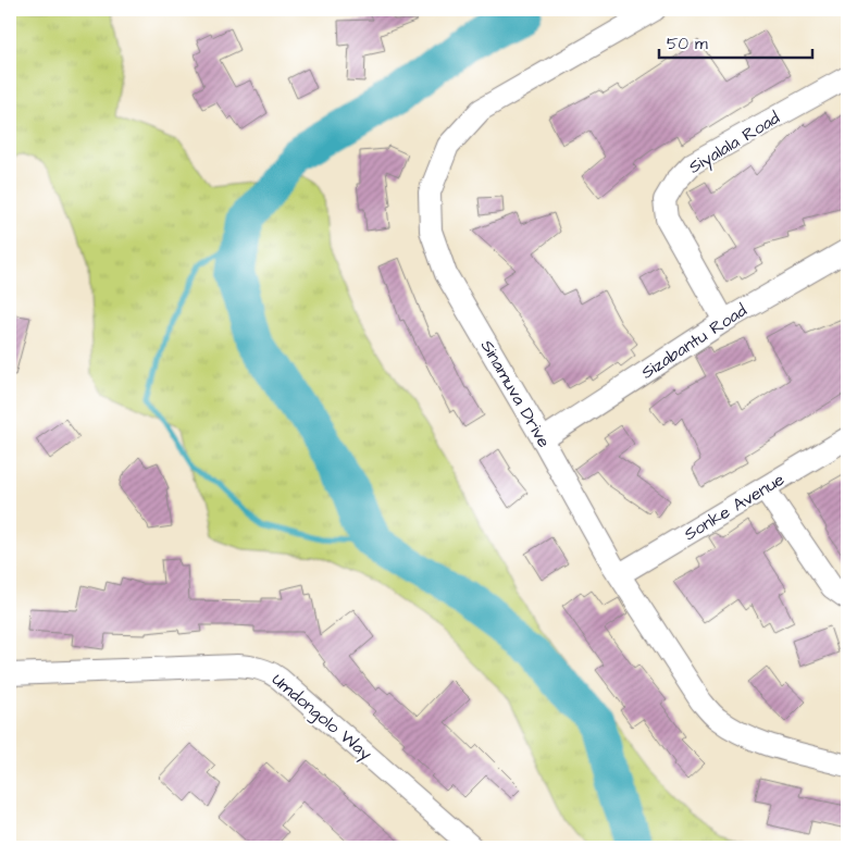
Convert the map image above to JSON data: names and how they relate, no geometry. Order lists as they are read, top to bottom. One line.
{"streets":{"street":["Siyalala Road","Sizabantu Road","Sinamuva Drive","Sonke Avenue","Umdongolo Way"]},"crossings":[["Siyalala Road","Sizabantu Road"],["Sizabantu Road","Sinamuva Drive"],["Sinamuva Drive","Sonke Avenue"]],"scale_bar":"50 m"}
